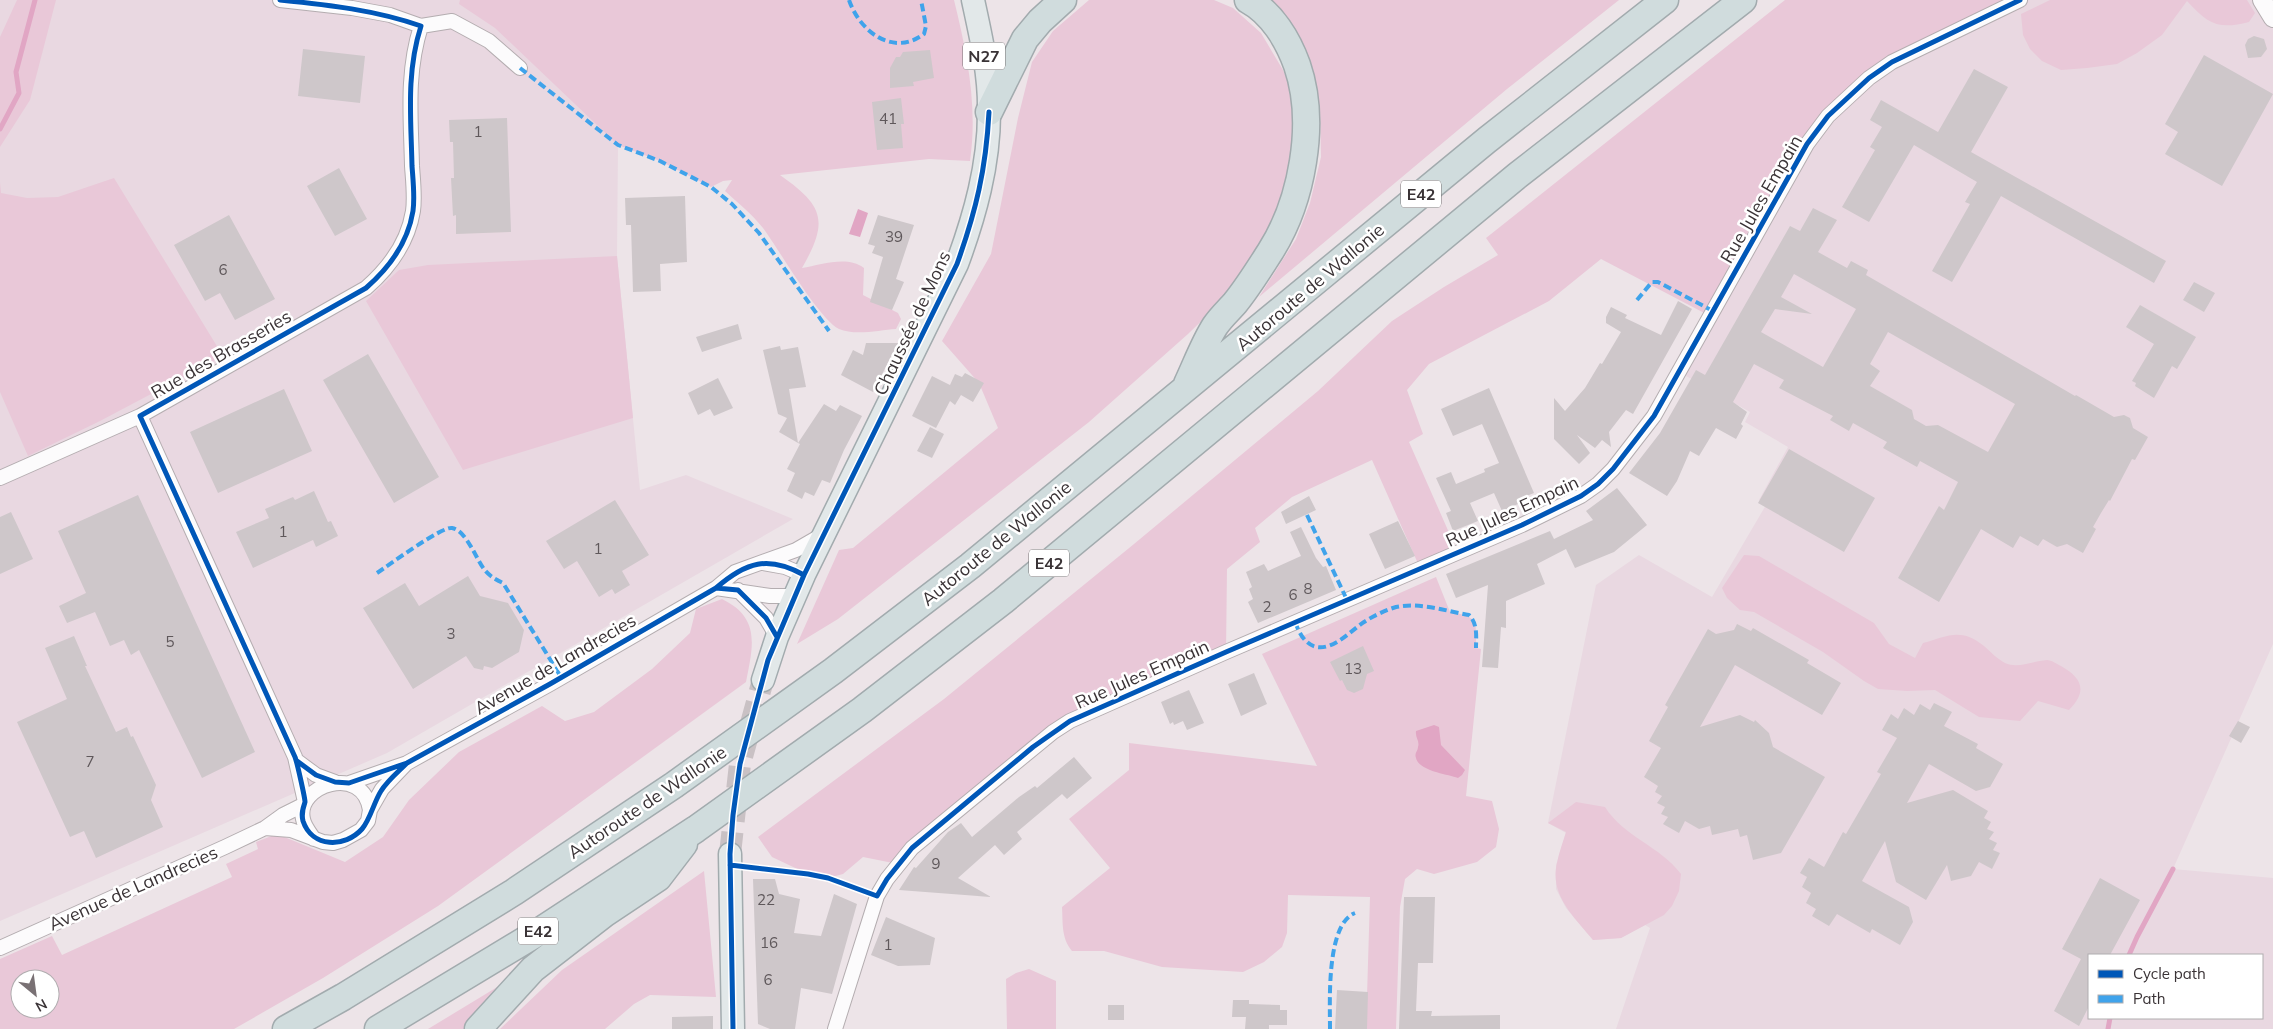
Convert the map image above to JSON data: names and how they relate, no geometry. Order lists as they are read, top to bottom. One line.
{"streets":{"highway":["E42","Autoroute de Wallonie"],"main road":["N27","Chaussée de Mons"],"street":["Rue Jules Empain","Rue des Brasseries","Avenue de Landrecies"]},"crossings":[["N27","Chaussée de Mons"],["N27","Avenue de Landrecies"],["Chaussée de Mons","Avenue de Landrecies"],["Rue des Brasseries","Avenue de Landrecies"]],"house_numbers":["41","1","39","6","1","1","8","6","2","3","5","13","7","9","22","16","1","6"],"legend":["Cycle path","Path"],"north":"bottom right"}
